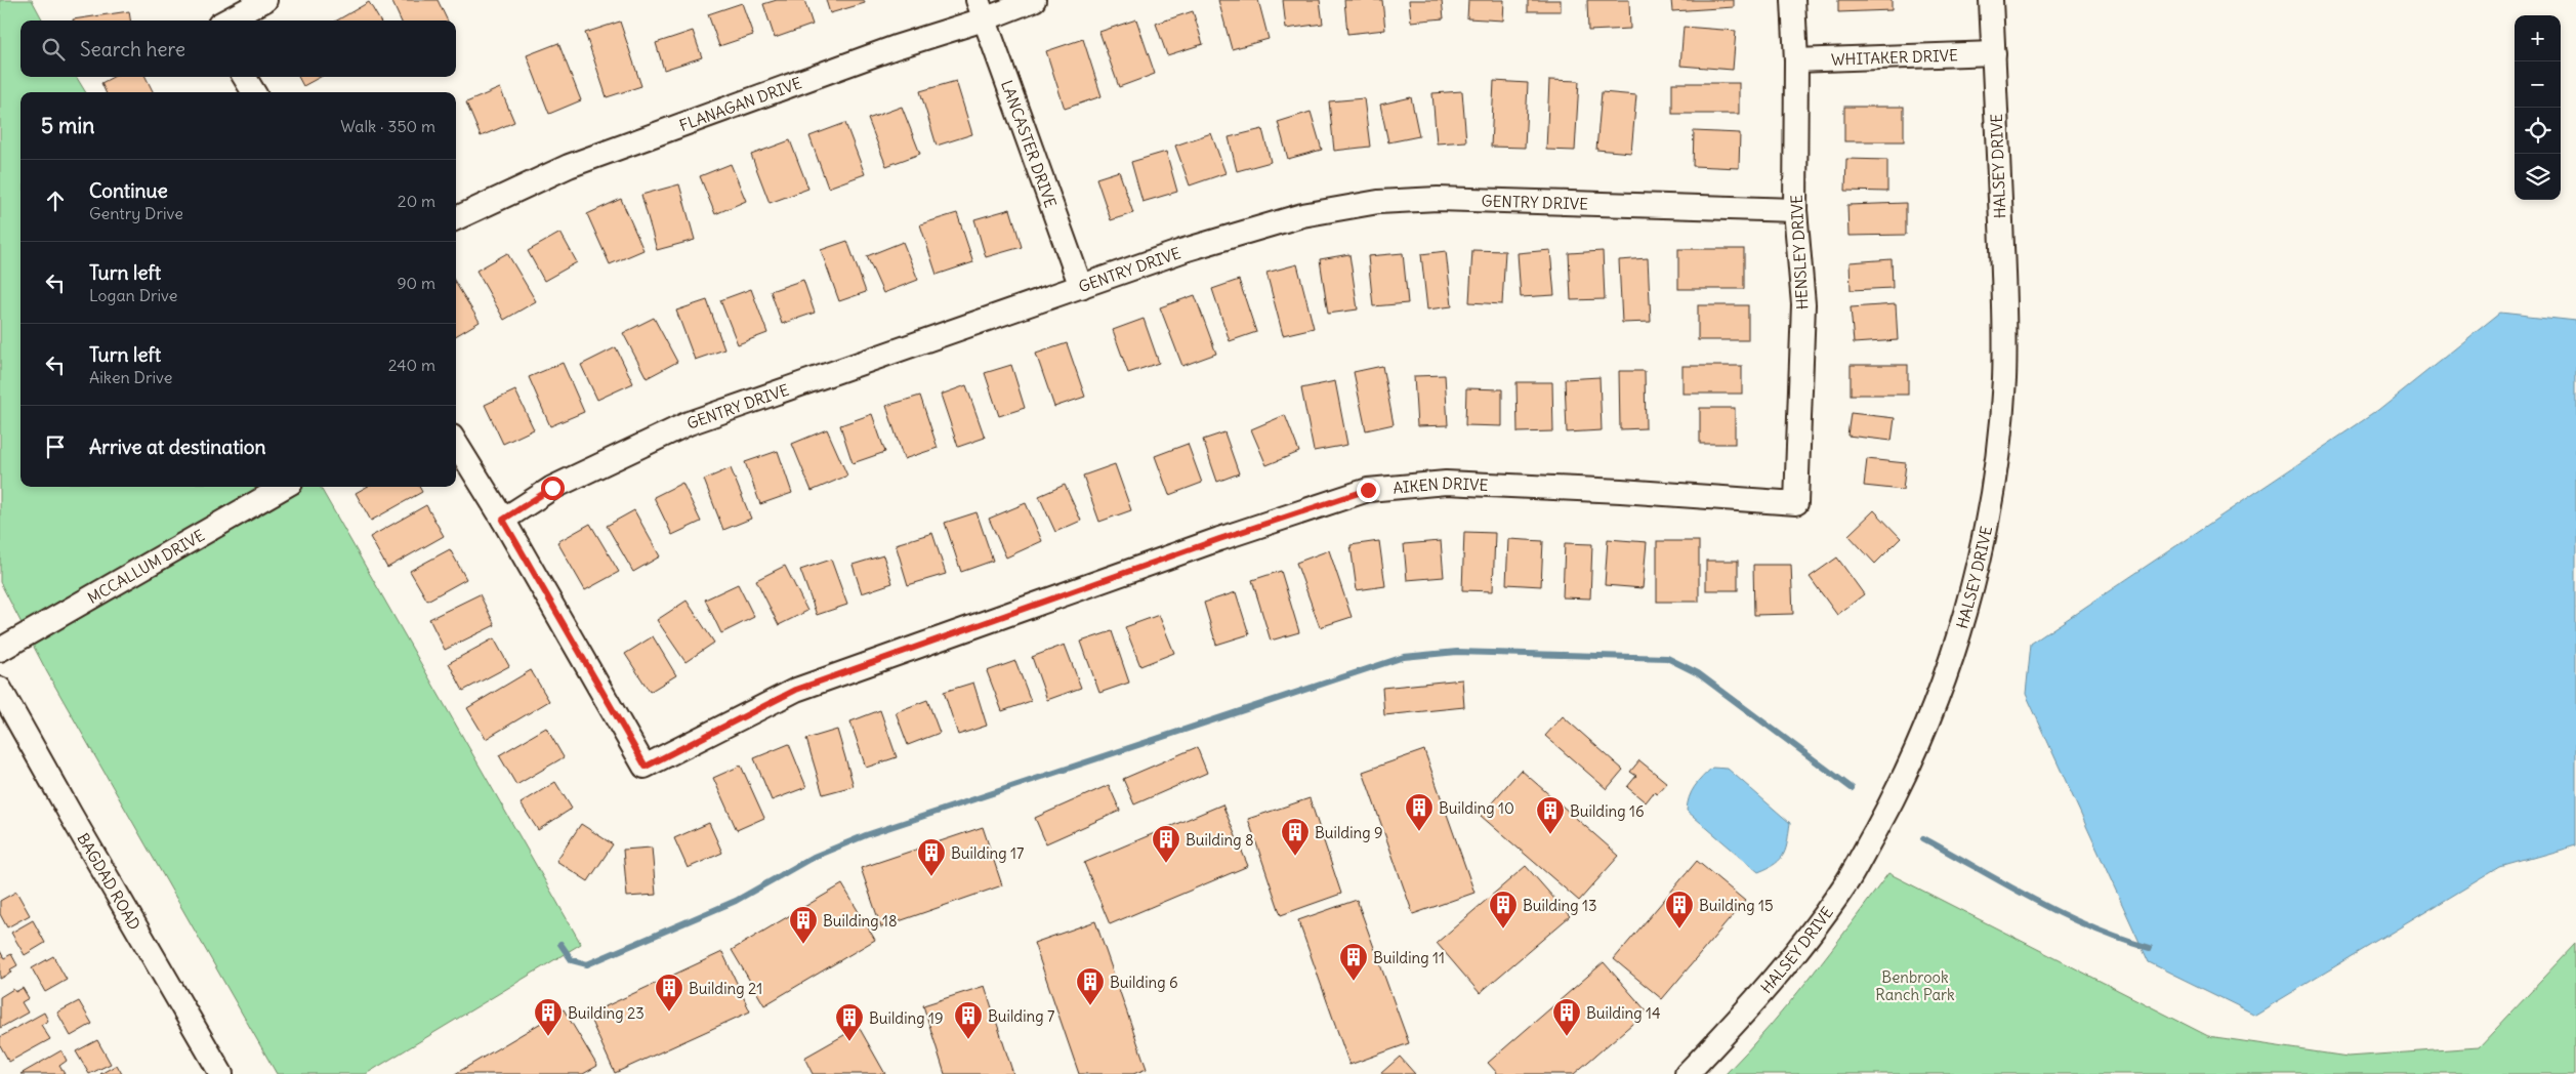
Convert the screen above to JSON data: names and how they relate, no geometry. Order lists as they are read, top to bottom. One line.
{"streets":{"street":["WHITAKER DRIVE","FLANAGAN DRIVE","LANCASTER DRIVE","HALSEY DRIVE","GENTRY DRIVE","HENSLEY DRIVE","AIKEN DRIVE","MCCALLUM DRIVE","BAGDAD ROAD"]},"crossings":[["WHITAKER DRIVE","HALSEY DRIVE"],["WHITAKER DRIVE","HENSLEY DRIVE"],["FLANAGAN DRIVE","LANCASTER DRIVE"],["LANCASTER DRIVE","GENTRY DRIVE"],["GENTRY DRIVE","HENSLEY DRIVE"],["GENTRY DRIVE","AIKEN DRIVE"],["HENSLEY DRIVE","AIKEN DRIVE"]],"parks":["Benbrook Ranch Park"],"places":{"building":["Building 10","Building 16","Building 9","Building 8","Building 17","Building 13","Building 15","Building 18","Building 11","Building 6","Building 21","Building 23","Building 14","Building 7","Building 19"]},"page":{"map_buttons":["+","−"],"search":"Search here","heading":["5 min","Walk · 350 m"],"list":[["Continue","Gentry Drive","20 m"],["Turn left","Logan Drive","90 m"],["Turn left","Aiken Drive","240 m"],"Arrive at destination"]}}
